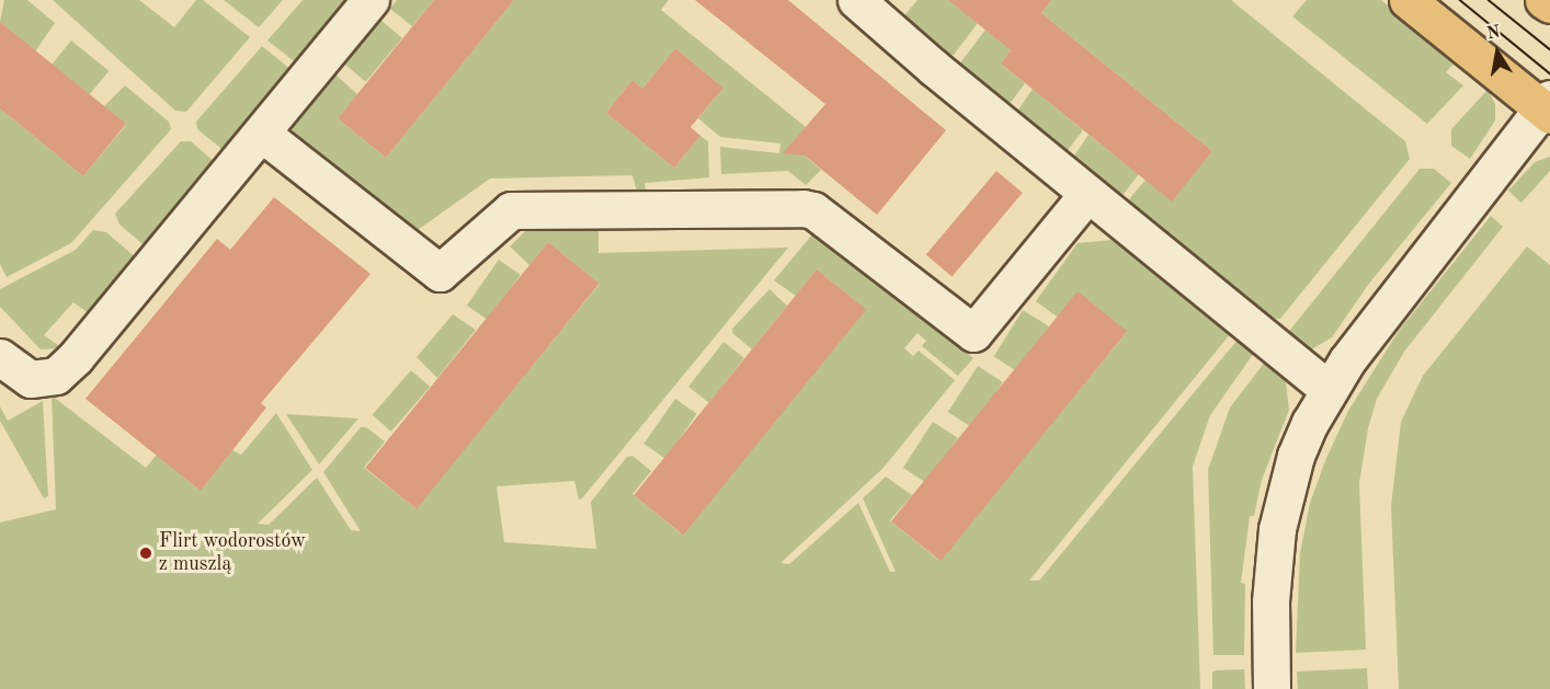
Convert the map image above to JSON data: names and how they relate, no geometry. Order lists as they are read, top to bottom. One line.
{"places":["Flirt wodorostów z muszlą"],"north":"top"}
